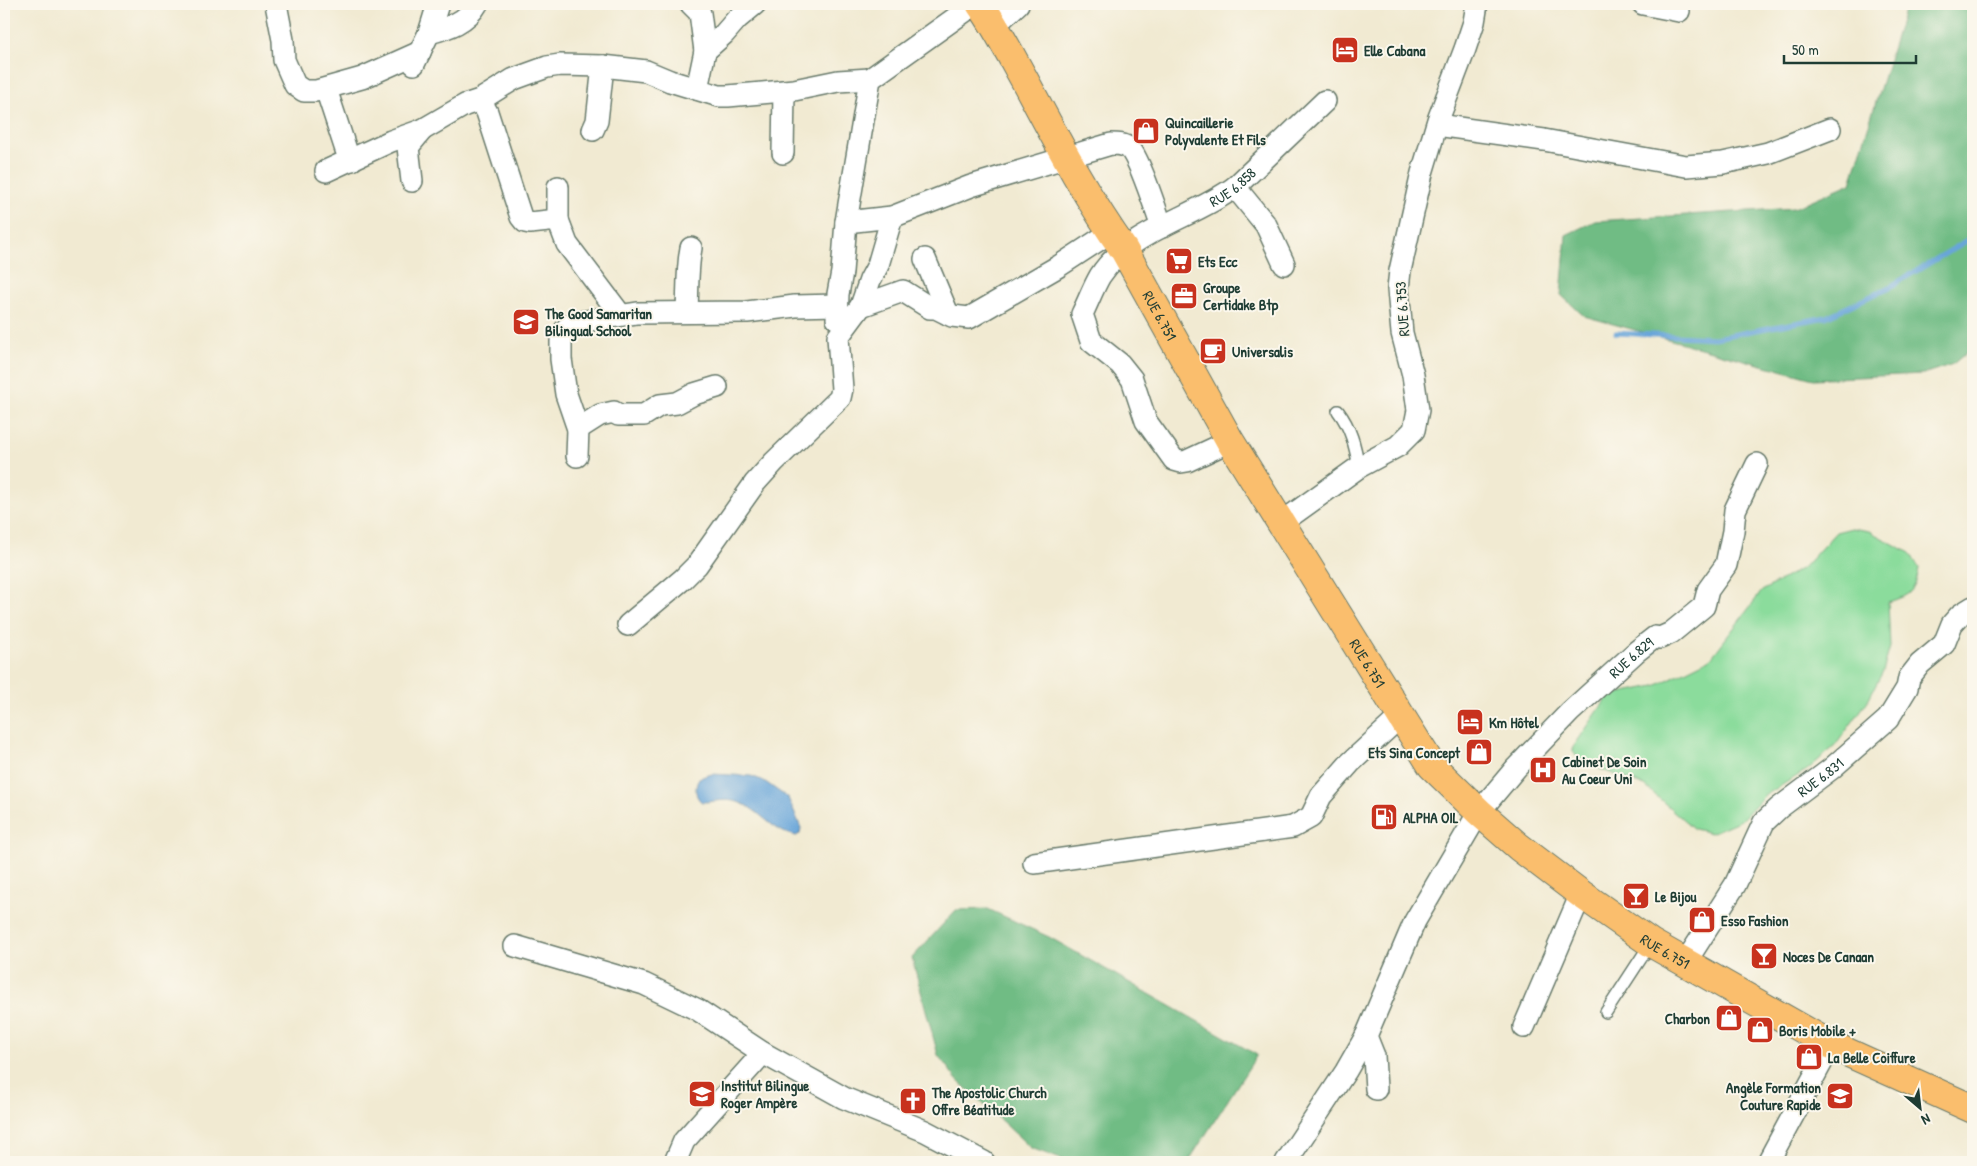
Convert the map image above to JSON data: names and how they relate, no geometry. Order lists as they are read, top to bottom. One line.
{"streets":{"main road":["RUE 6.751"],"street":["RUE 6.858","RUE 6.753","RUE 6.829","RUE 6.831"]},"crossings":[["RUE 6.858","RUE 6.751"],["RUE 6.753","RUE 6.751"],["RUE 6.751","RUE 6.829"],["RUE 6.751","RUE 6.831"]],"places":{"hotel":["Elle Cabana","Km Hôtel"],"shop":["Quincaillerie Polyvalente Et Fils","Ets Sina Concept","Esso Fashion","Charbon","Boris Mobile +","La Belle Coiffure"],"supermarket":["Ets Ecc"],"office":["Groupe Certidake Btp"],"school or university":["The Good Samaritan Bilingual School","Institut Bilingue Roger Ampère","Angèle Formation Couture Rapide"],"cafe":["Universalis"],"hospital":["Cabinet De Soin Au Coeur Uni"],"fuel station":["ALPHA OIL"],"bar":["Le Bijou","Noces De Canaan"],"church":["The Apostolic Church Offre Béatitude"]},"scale_bar":"50 m","north":"bottom right"}
